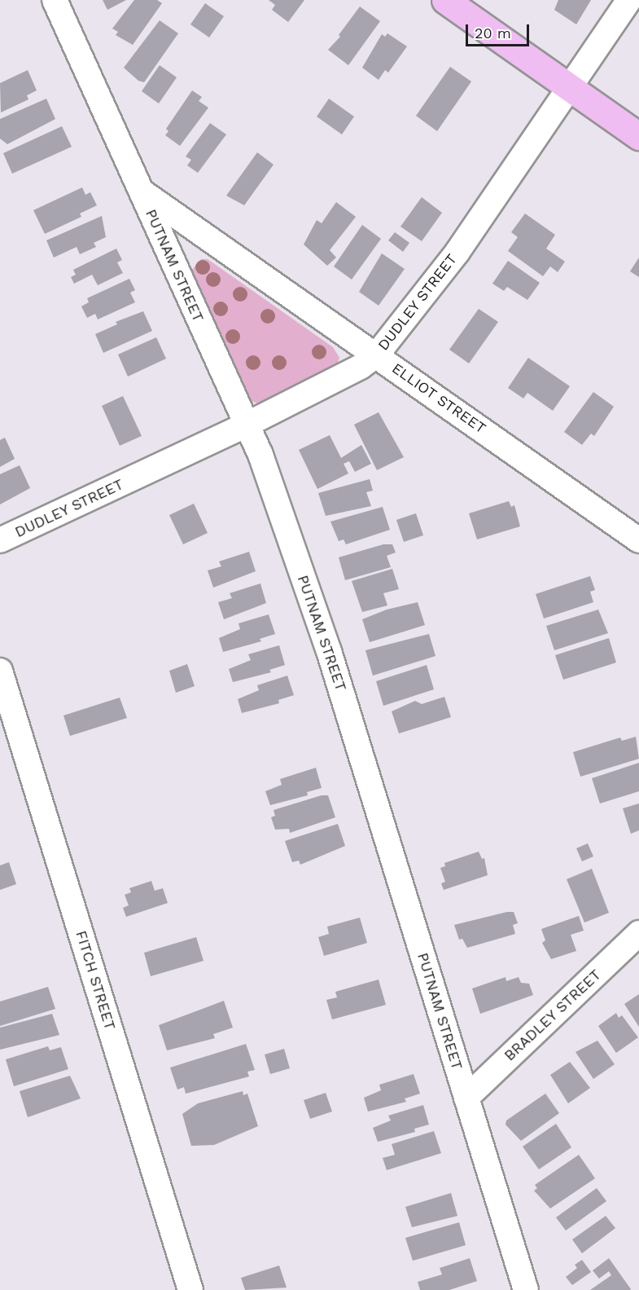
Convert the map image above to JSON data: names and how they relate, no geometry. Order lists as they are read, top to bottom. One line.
{"streets":{"street":["PUTNAM STREET","DUDLEY STREET","ELLIOT STREET","FITCH STREET","BRADLEY STREET"]},"crossings":[["PUTNAM STREET","DUDLEY STREET"],["PUTNAM STREET","ELLIOT STREET"],["PUTNAM STREET","BRADLEY STREET"],["DUDLEY STREET","ELLIOT STREET"]],"scale_bar":"20 m"}
